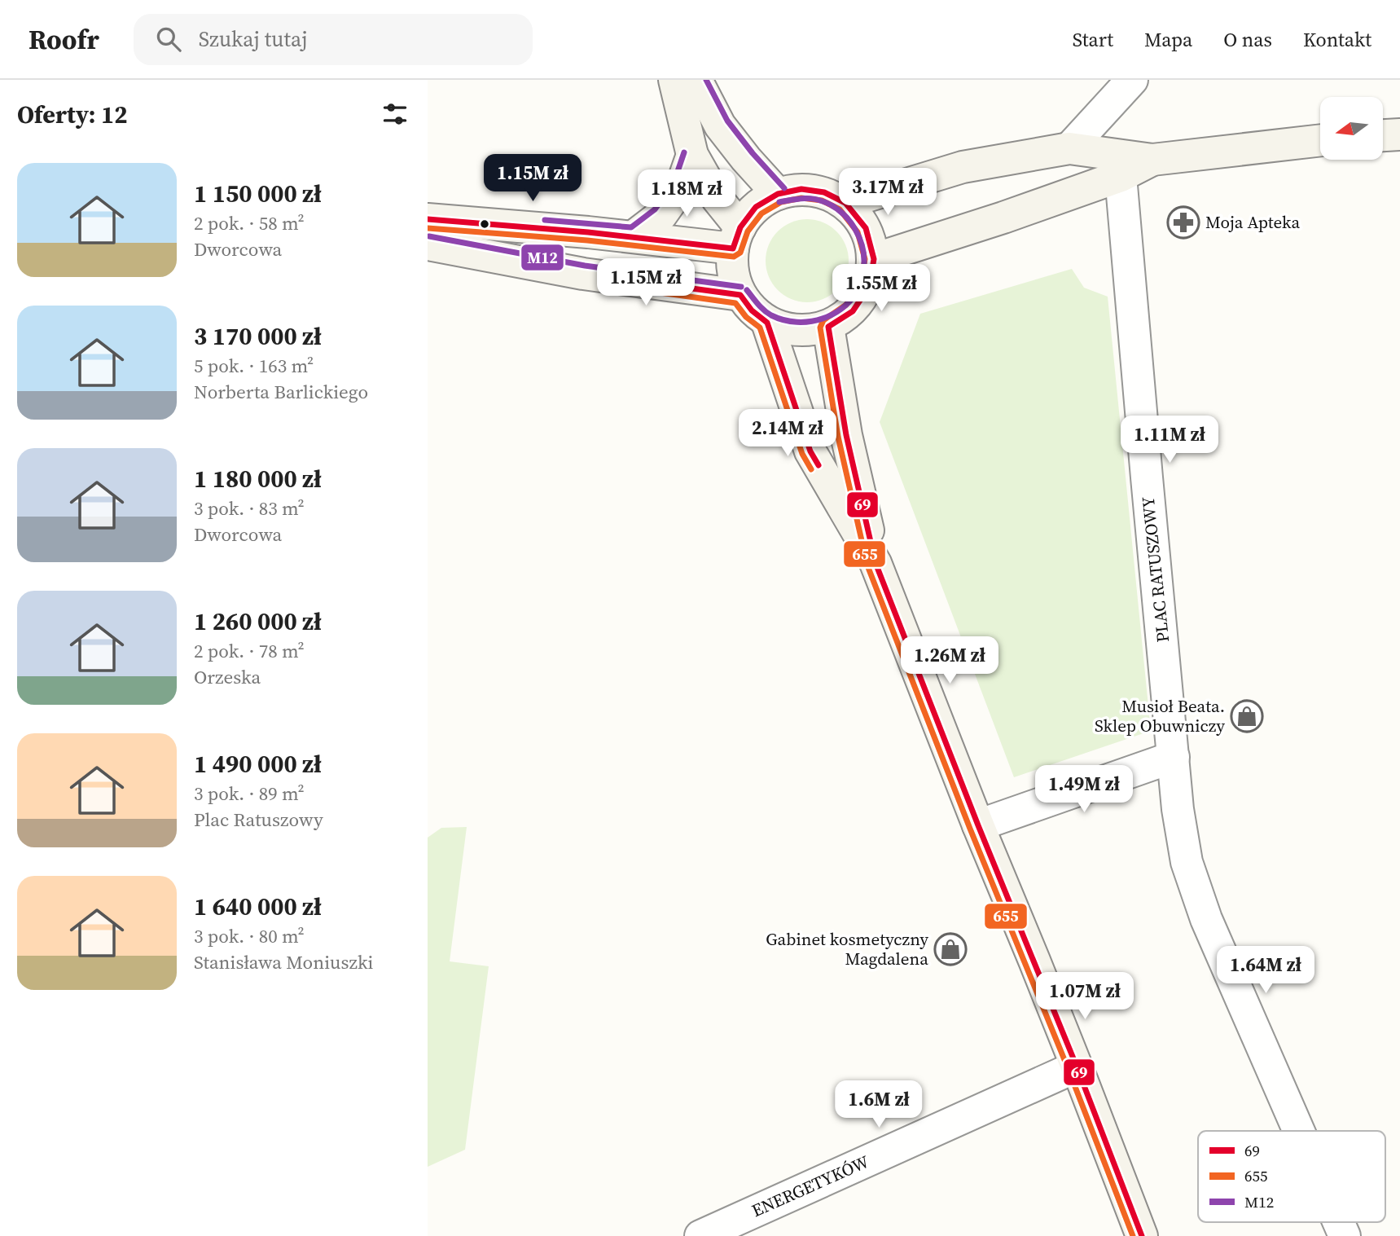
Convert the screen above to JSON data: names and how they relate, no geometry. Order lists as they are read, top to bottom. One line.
{"streets":{"street":["PLAC RATUSZOWY","ENERGETYKÓW"]},"places":{"pharmacy":["Moja Apteka"],"shop":["Musioł Beata. Sklep Obuwniczy","Gabinet kosmetyczny Magdalena"]},"lines":["transit line M12","transit line 69","transit line 655"],"legend":["69","655","M12"],"north":"left","page":{"header":"Roofr","search":"Szukaj tutaj","nav":["Start","Mapa","O nas","Kontakt"],"heading":"Oferty: 12","list":[{"name":"1 150 000 zł","note":"2 pok. · 58 m² · Dworcowa"},{"name":"3 170 000 zł","note":"5 pok. · 163 m² · Norberta Barlickiego"},{"name":"1 180 000 zł","note":"3 pok. · 83 m² · Dworcowa"},{"name":"1 260 000 zł","note":"2 pok. · 78 m² · Orzeska"},{"name":"1 490 000 zł","note":"3 pok. · 89 m² · Plac Ratuszowy"},{"name":"1 640 000 zł","note":"3 pok. · 80 m² · Stanisława Moniuszki"}],"price":["1.15M zł","3.17M zł","1.18M zł","1.15M zł","1.55M zł","2.14M zł","1.11M zł","1.26M zł","1.49M zł","1.64M zł","1.07M zł","1.6M zł"]}}
